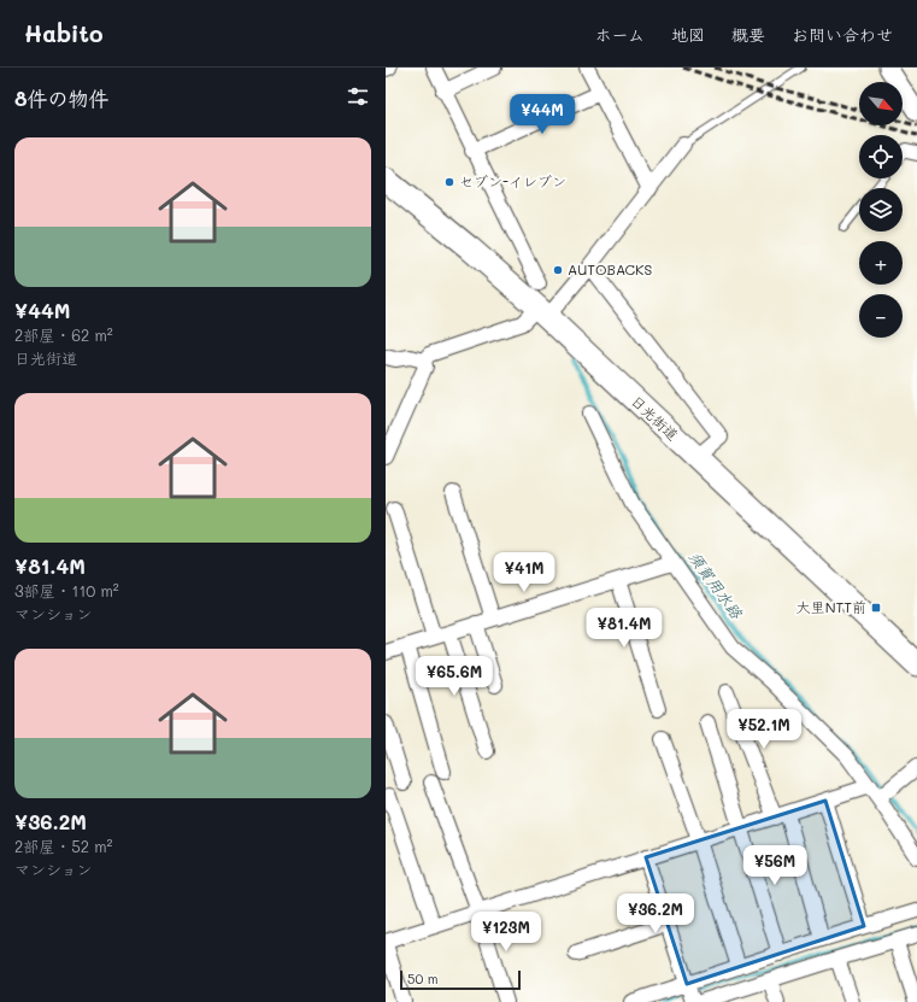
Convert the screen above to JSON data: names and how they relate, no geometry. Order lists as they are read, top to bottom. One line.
{"streets":{"main road":["日光街道"]},"water":["須賀用水路"],"places":{"other":["セブン-イレブン","AUTOBACKS"],"transit":["大里NTT前"]},"scale_bar":"50 m","north":"bottom right","page":{"header":"Habito","nav":["ホーム","地図","概要","お問い合わせ"],"heading":"8件の物件","map_buttons":["+","−"],"price":["¥44M","¥41M","¥81.4M","¥65.6M","¥52.1M","¥56M","¥36.2M","¥123M"],"list":[{"name":"¥44M","note":"2部屋 · 62 m² · 日光街道"},{"name":"¥81.4M","note":"3部屋 · 110 m² · マンション"},{"name":"¥36.2M","note":"2部屋 · 52 m² · マンション"}],"scale":"50 m"}}
